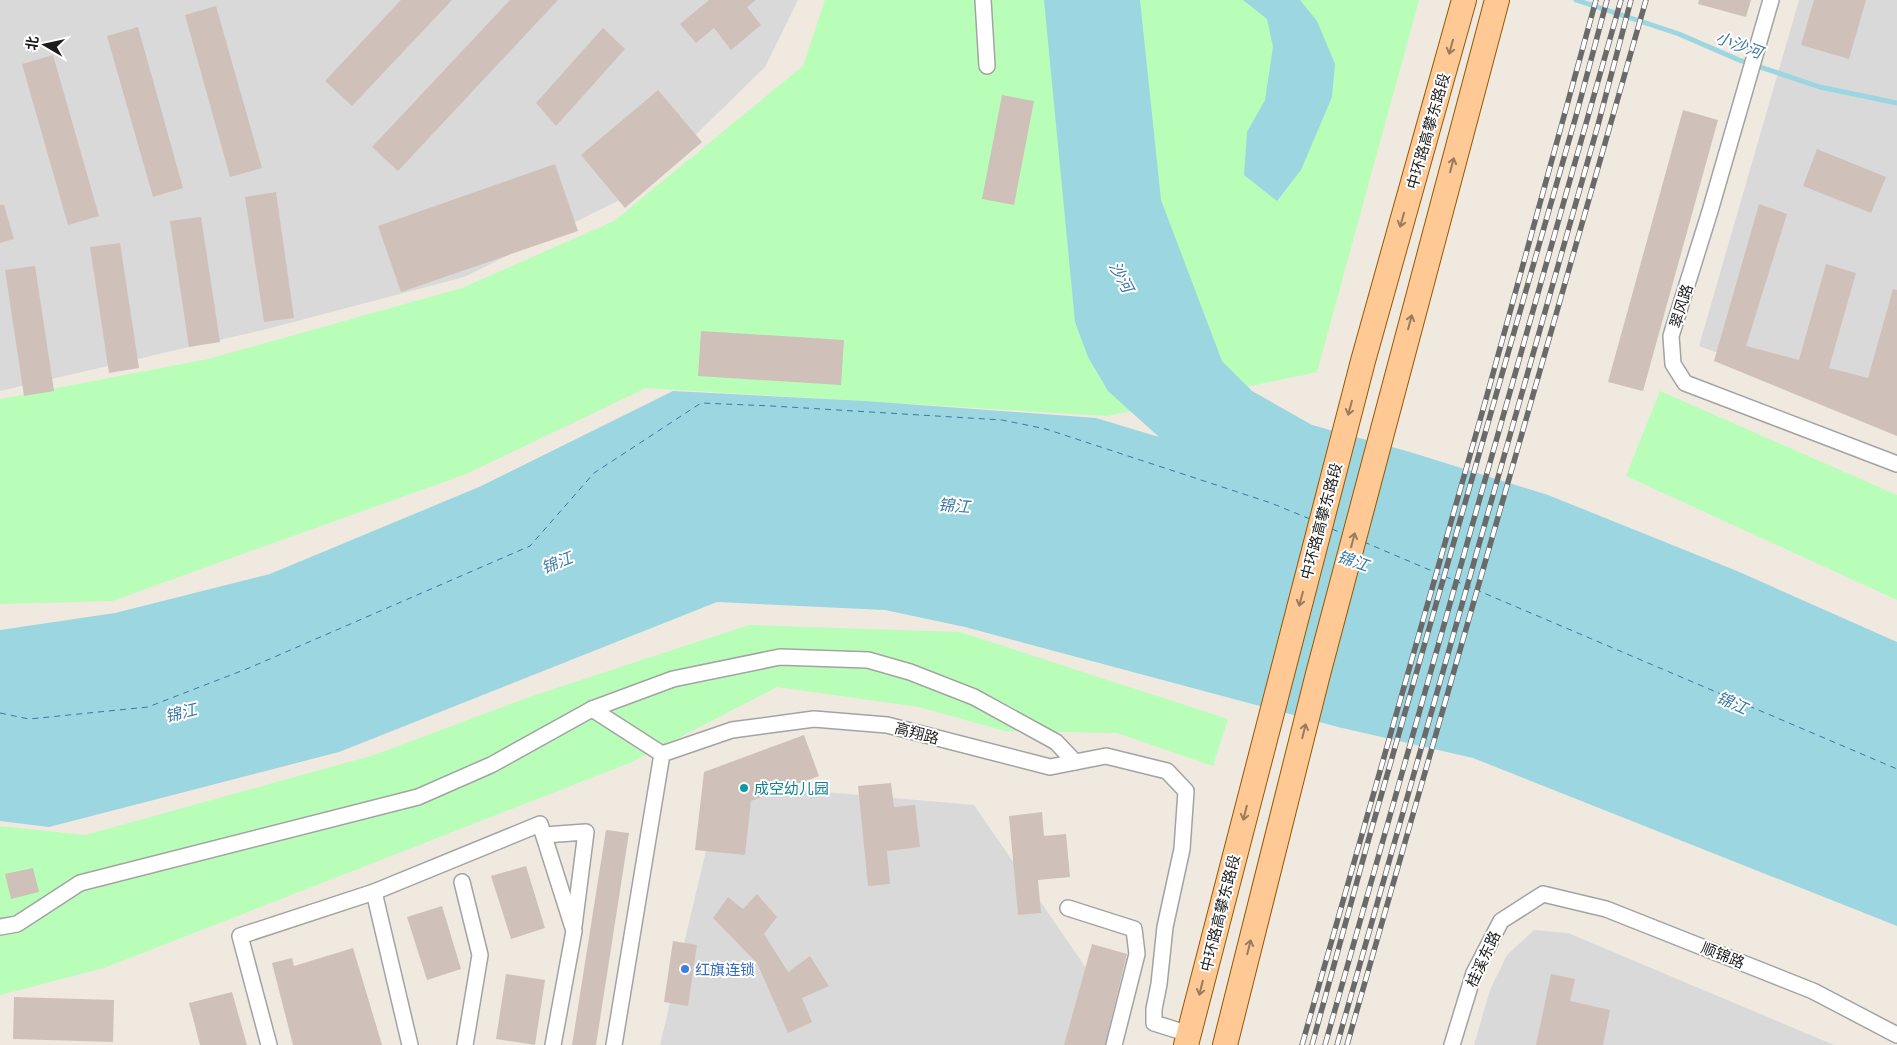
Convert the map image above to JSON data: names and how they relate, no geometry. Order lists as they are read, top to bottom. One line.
{"streets":{"main road":["中环路高攀东路段"],"street":["翠风路","高翔路","顺锦路","桂溪东路"]},"crossings":[["中环路高攀东路段","高翔路"],["顺锦路","桂溪东路"]],"water":["小沙河","沙河","锦江"],"places":["成空幼儿园","红旗连锁"],"north":"left"}
